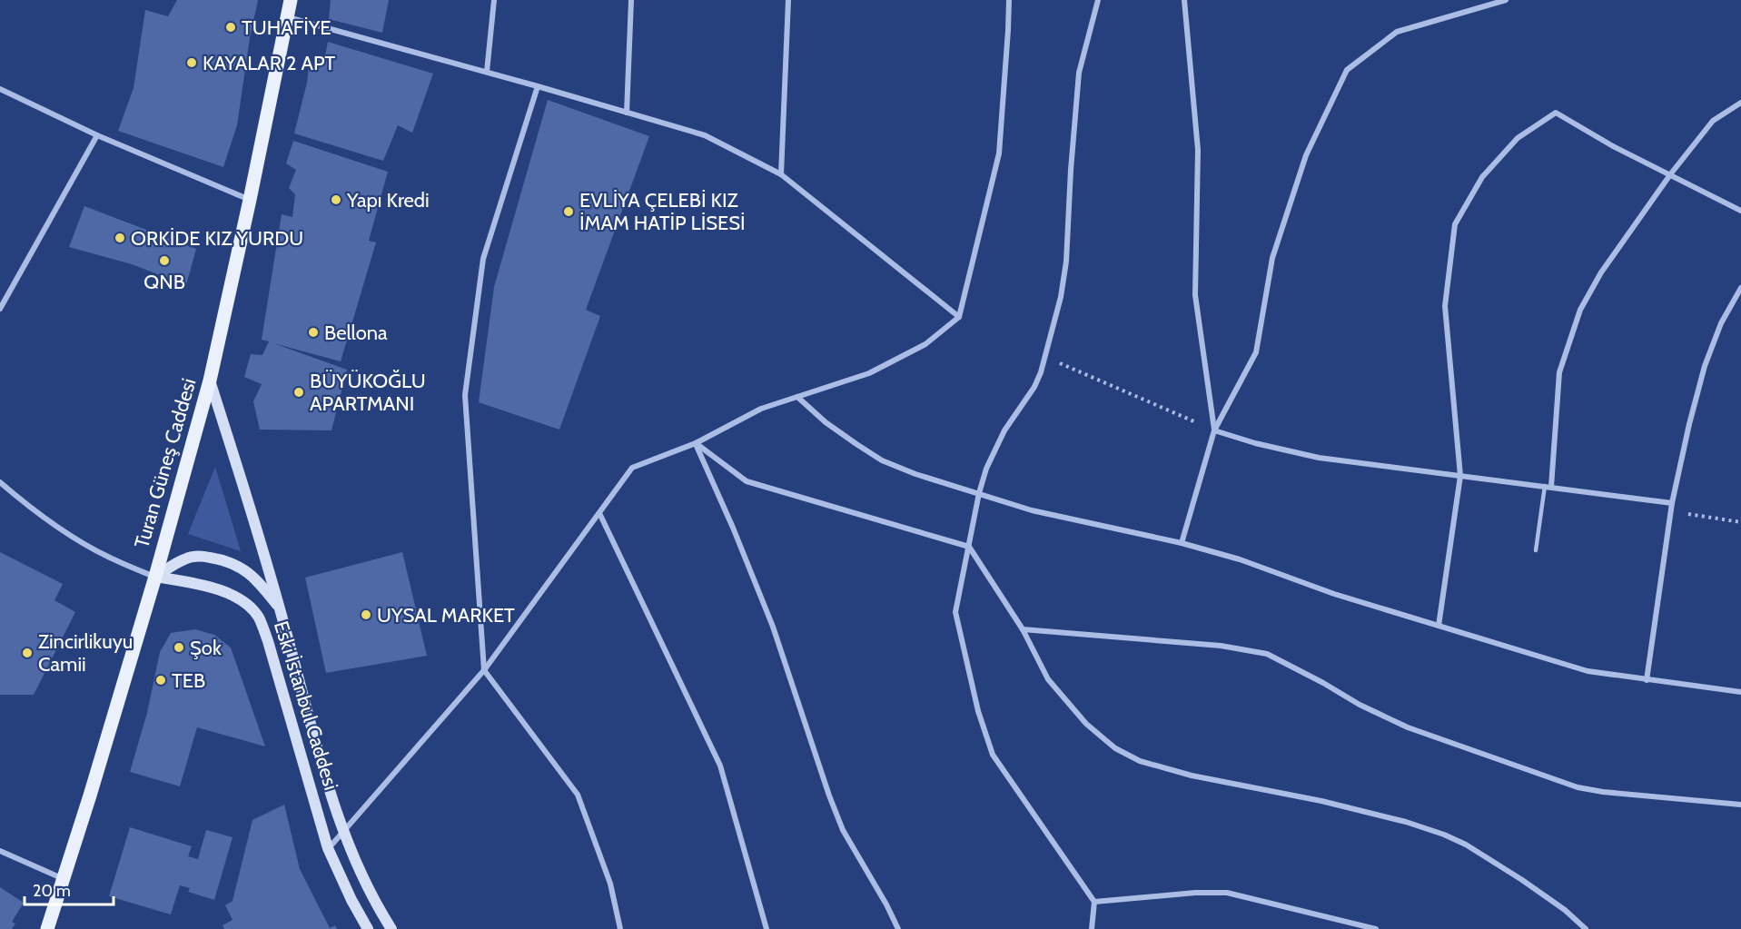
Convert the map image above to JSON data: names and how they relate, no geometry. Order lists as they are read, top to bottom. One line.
{"streets":{"main road":["Turan Güneş Caddesi","Eski İstanbul Caddesi"]},"crossings":[["Turan Güneş Caddesi","Eski İstanbul Caddesi"]],"places":["TUHAFİYE","KAYALAR 2 APT","Yapı Kredi","EVLİYA ÇELEBİ KIZ İMAM HATİP LİSESİ","ORKİDE KIZ YURDU","QNB","Bellona","BÜYÜKOĞLU APARTMANI","UYSAL MARKET","Şok","Zincirlikuyu Camii","TEB"],"scale_bar":"20 m"}
